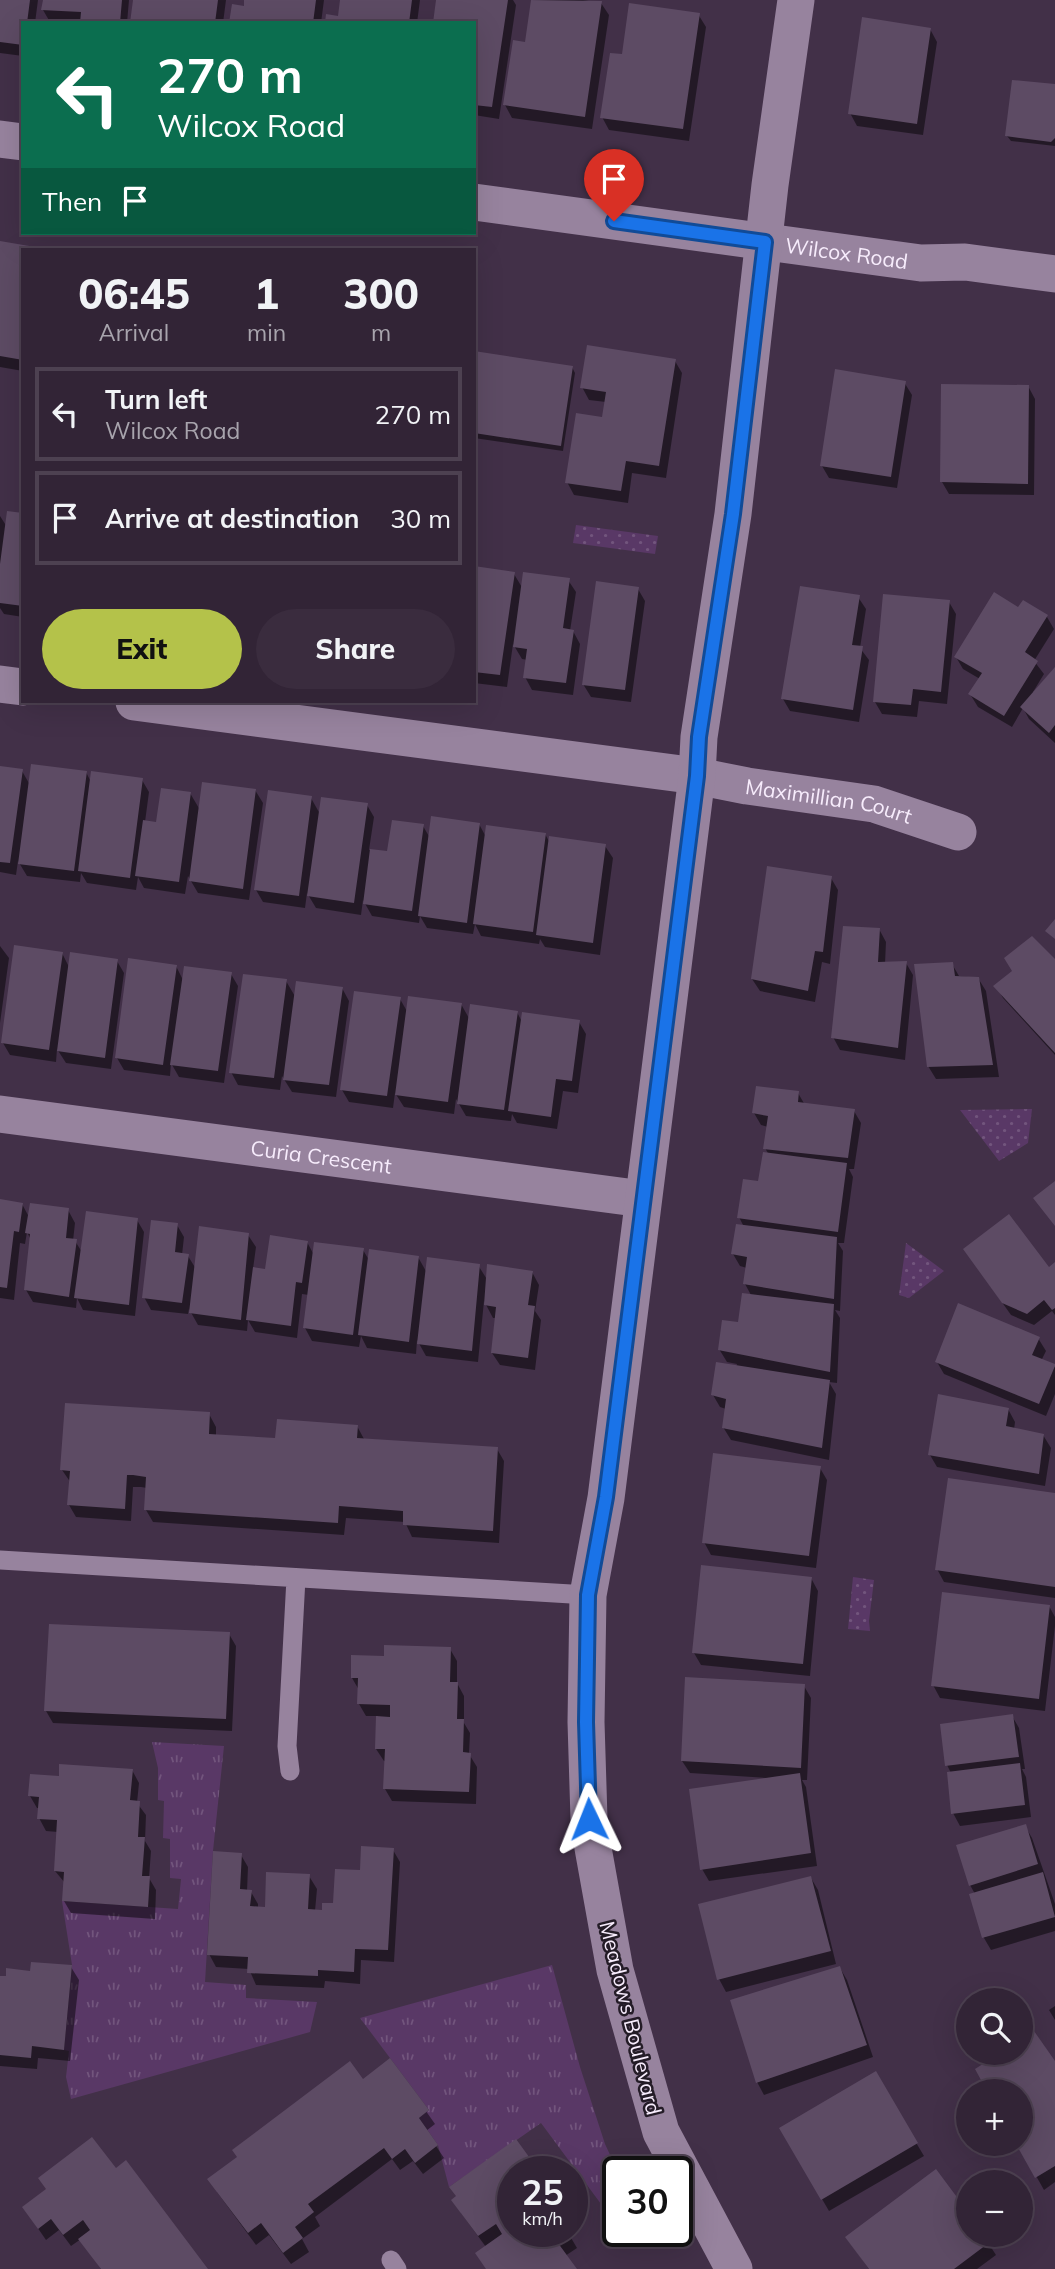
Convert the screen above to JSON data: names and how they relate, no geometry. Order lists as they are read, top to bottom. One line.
{"streets":{"street":["Wilcox Road","Maximillian Court","Curia Crescent","Meadows Boulevard"]},"crossings":[["Wilcox Road","Meadows Boulevard"],["Maximillian Court","Meadows Boulevard"],["Curia Crescent","Meadows Boulevard"]],"page":{"turn":["270 m","Wilcox Road"],"then":"Then","eta":["06:45","Arrival","1","min","300","m"],"list":[{"name":"Turn left","note":"Wilcox Road","value":"270 m"},{"name":"Arrive at destination","value":"30 m"}],"buttons":["Exit","Share"],"map_buttons":["+","−"],"speed":"25 km/h","limit":"30"}}
